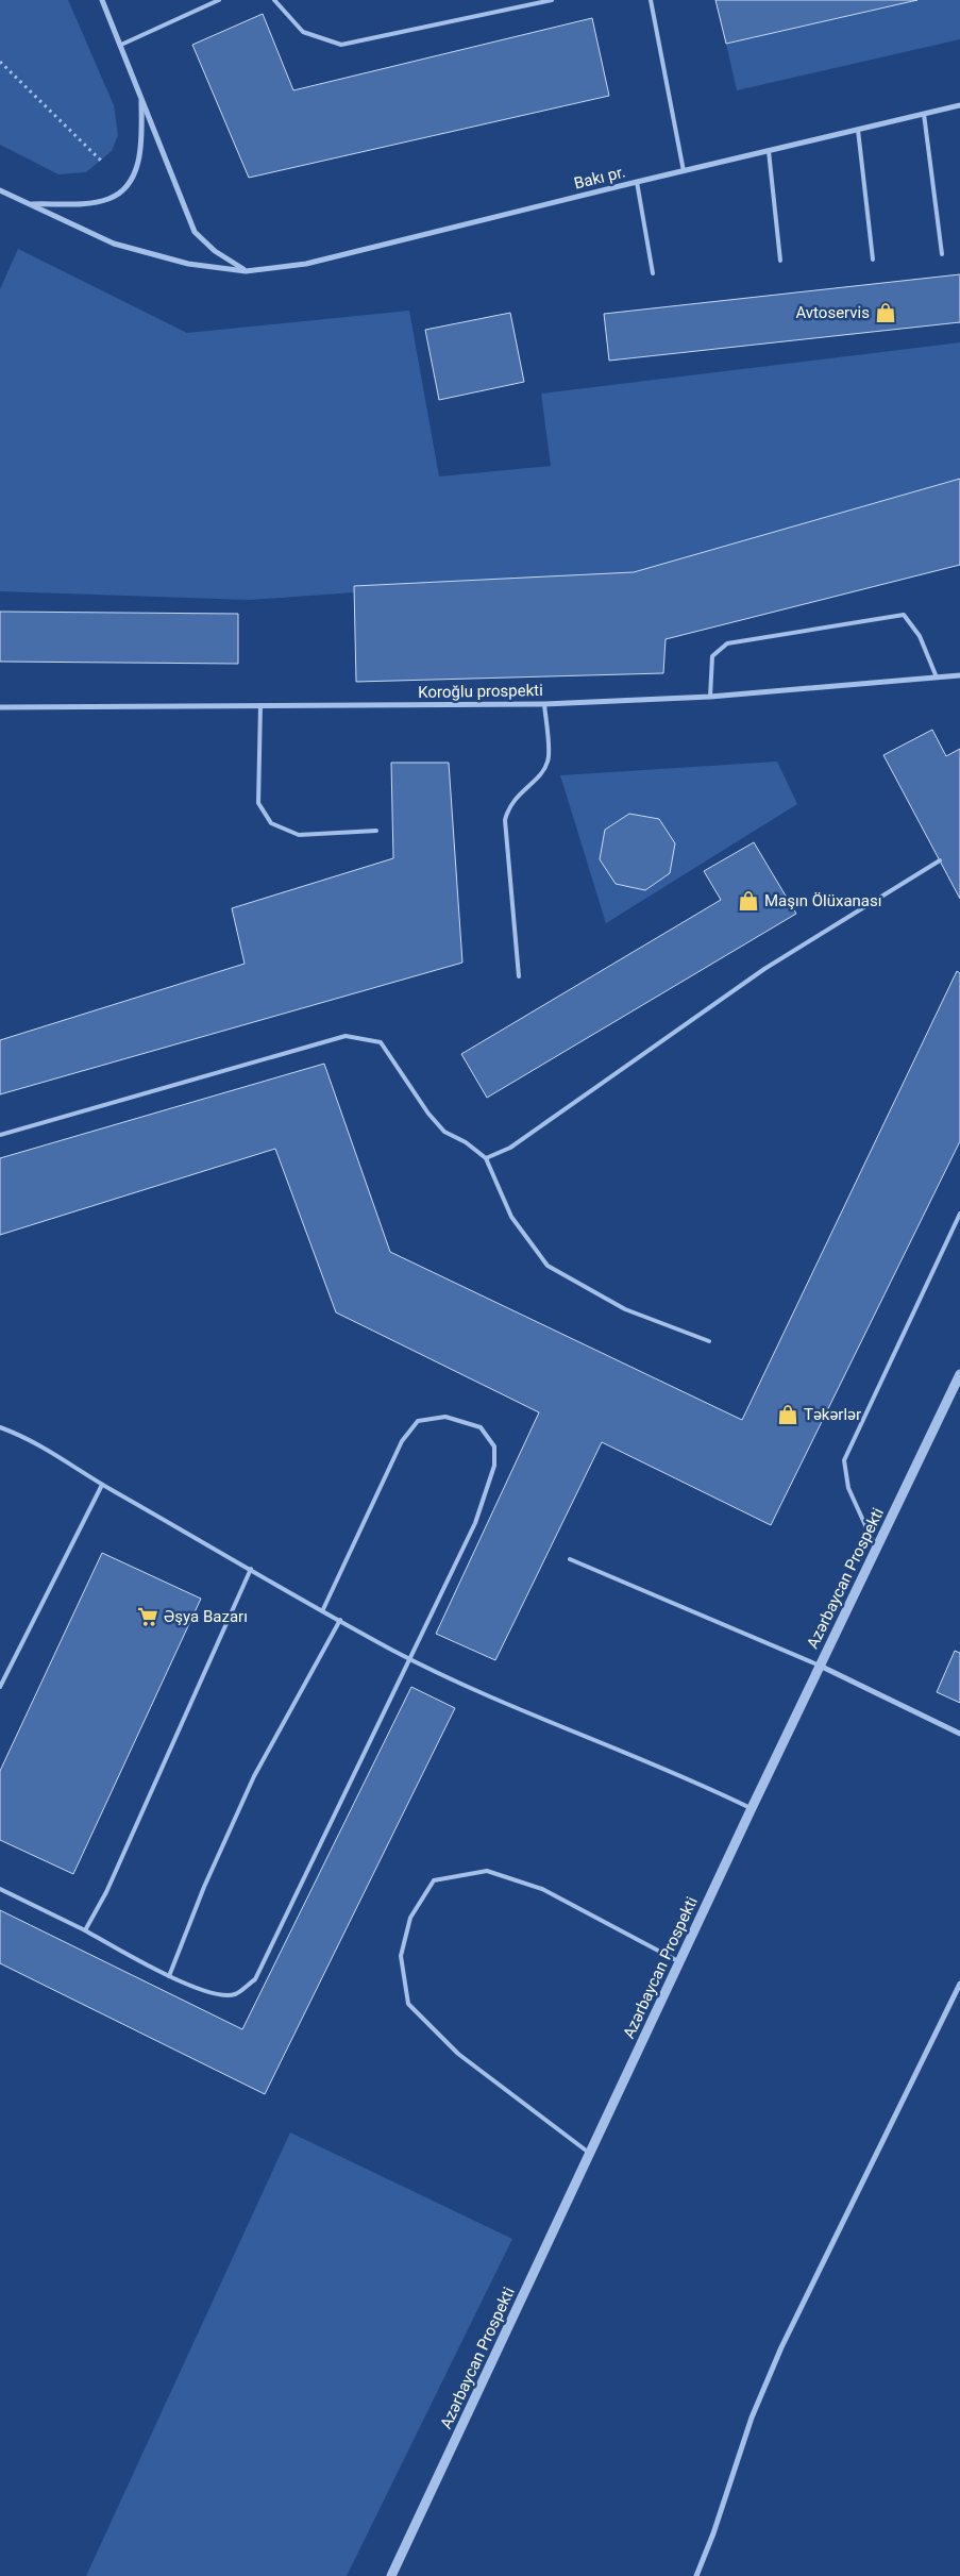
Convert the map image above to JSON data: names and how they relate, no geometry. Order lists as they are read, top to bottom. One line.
{"streets":{"street":["Bakı pr.","Koroğlu prospekti","Azərbaycan Prospekti"]},"places":{"shop":["Avtoservis","Maşın Ölüxanası","Təkərlər"],"supermarket":["Əşya Bazarı"]}}
